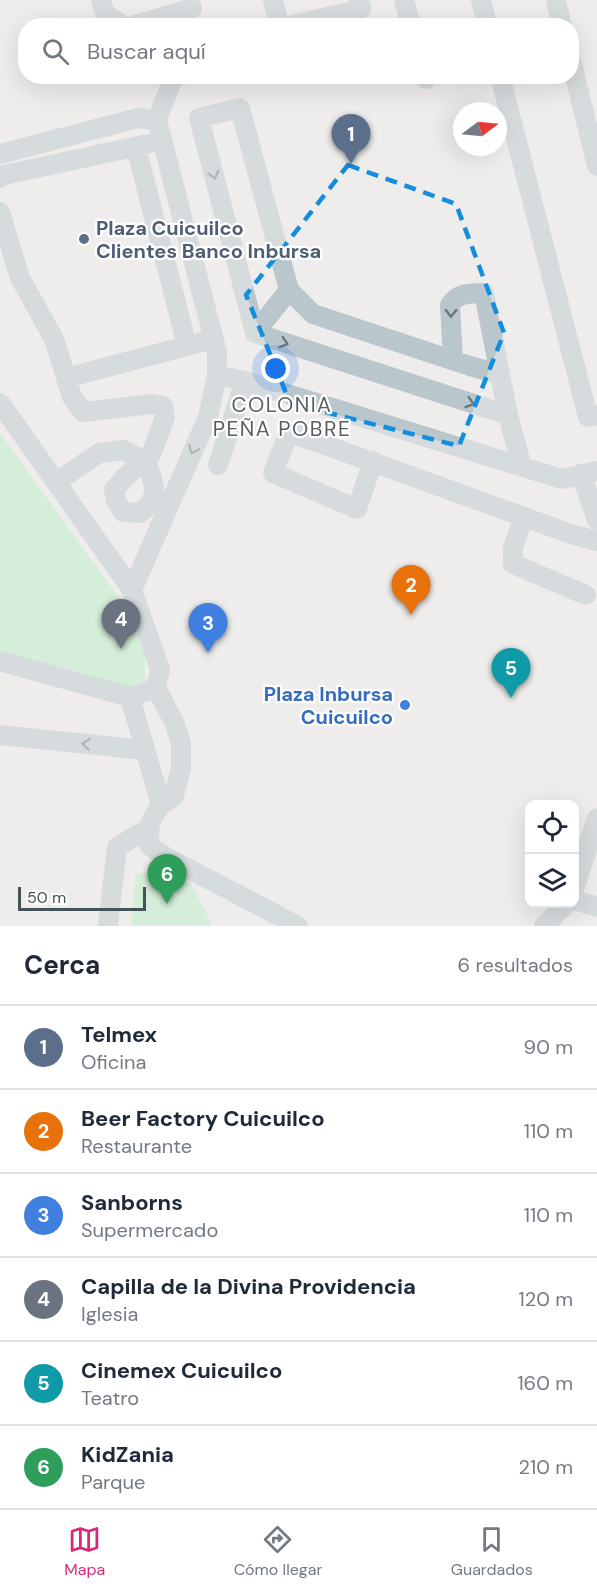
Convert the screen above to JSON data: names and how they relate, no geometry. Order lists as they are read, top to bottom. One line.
{"districts":["COLONIA PEÑA POBRE"],"places":["Plaza Cuicuilco Clientes Banco Inbursa","Plaza Inbursa Cuicuilco"],"scale_bar":"50 m","north":"right","page":{"search":"Buscar aquí","pins":["1","2","4","3","5","6"],"scale":"50 m","heading":["Cerca","6 resultados"],"list":[{"mark":"1","name":"Telmex","note":"Oficina","value":"90 m"},{"mark":"2","name":"Beer Factory Cuicuilco","note":"Restaurante","value":"110 m"},{"mark":"3","name":"Sanborns","note":"Supermercado","value":"110 m"},{"mark":"4","name":"Capilla de la Divina Providencia","note":"Iglesia","value":"120 m"},{"mark":"5","name":"Cinemex Cuicuilco","note":"Teatro","value":"160 m"},{"mark":"6","name":"KidZania","note":"Parque","value":"210 m"}],"nav":["Mapa","Cómo llegar","Guardados"]}}
